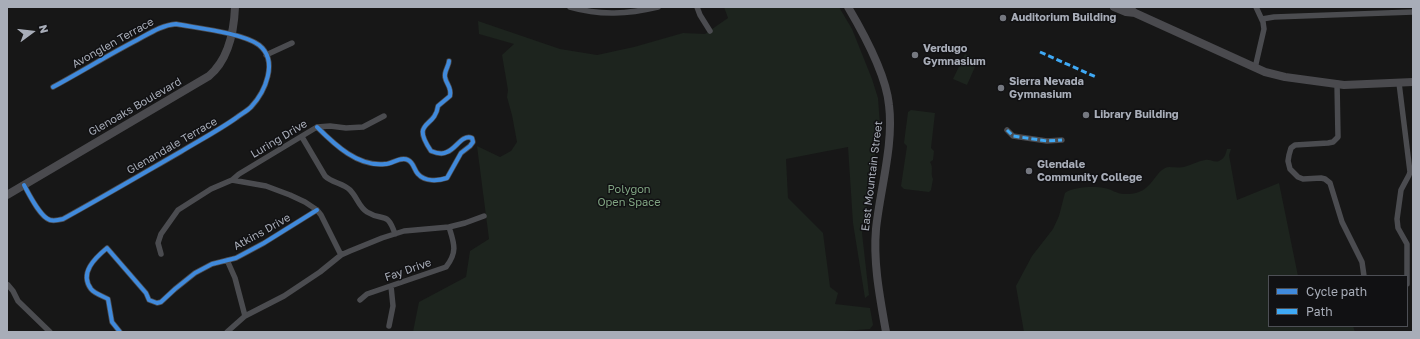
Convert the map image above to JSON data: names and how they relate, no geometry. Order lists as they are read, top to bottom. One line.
{"streets":{"main road":["Glenoaks Boulevard","East Mountain Street"],"street":["Avonglen Terrace","Luring Drive","Glenandale Terrace","Atkins Drive","Fay Drive"]},"crossings":[["Avonglen Terrace","Glenoaks Boulevard"],["Glenoaks Boulevard","Glenandale Terrace"]],"parks":["Polygon Open Space"],"places":["Auditorium Building","Verdugo Gymnasium","Sierra Nevada Gymnasium","Library Building","Glendale Community College"],"legend":["Cycle path","Path"],"north":"right"}
